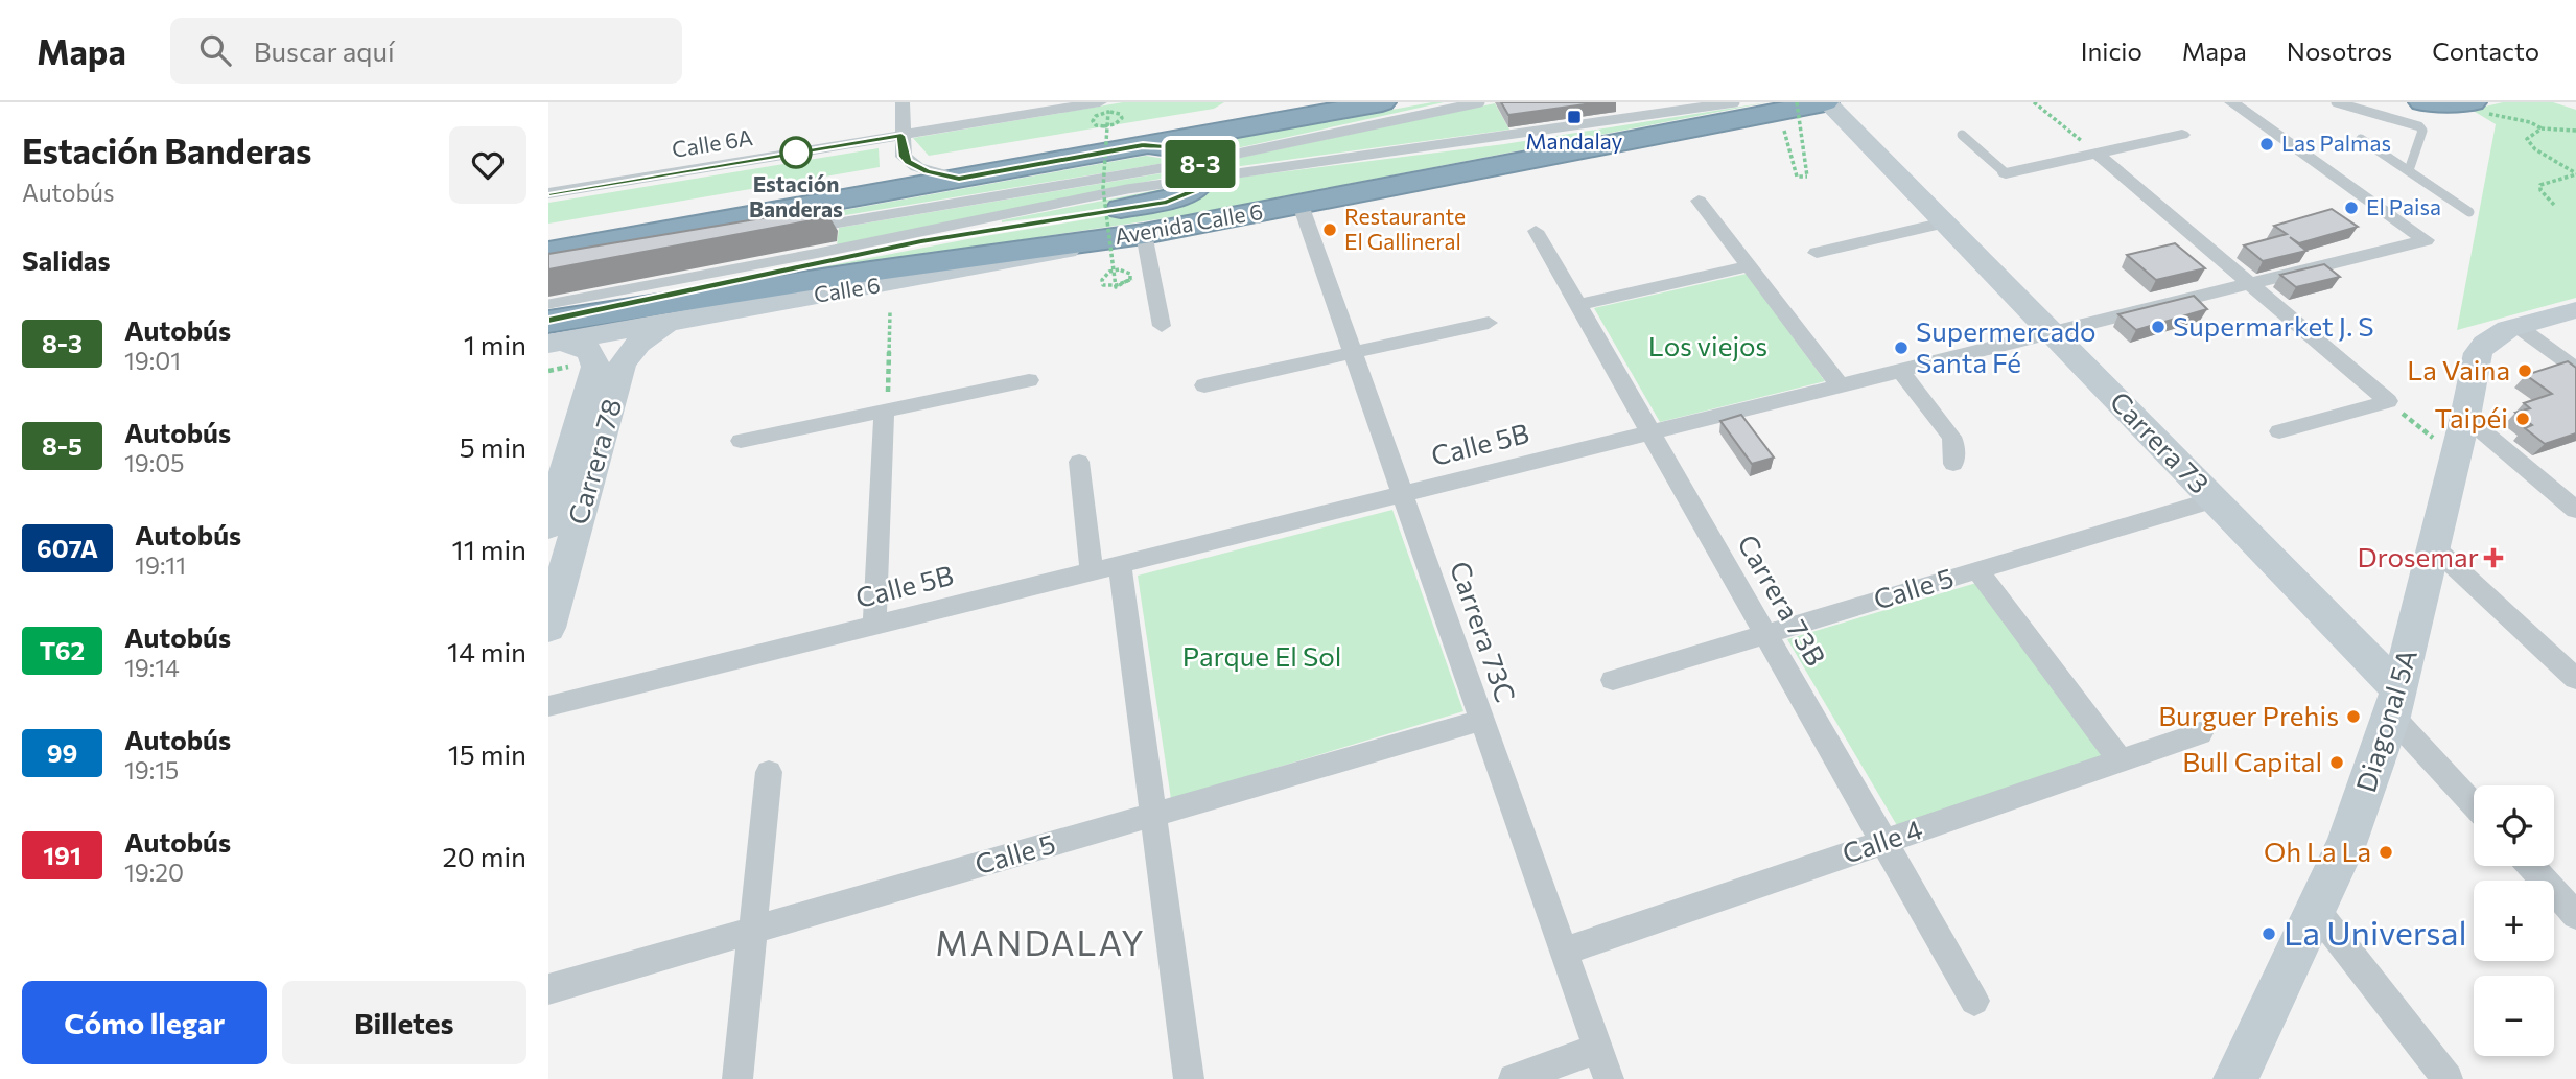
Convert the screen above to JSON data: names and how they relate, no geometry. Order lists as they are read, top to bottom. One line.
{"streets":{"highway":["Avenida Calle 6"],"street":["Calle 6A","Calle 6","Carrera 73","Calle 5B","Carrera 78","Calle 5","Carrera 73B","Carrera 73C","Diagonal 5A","Calle 4"]},"crossings":[["Avenida Calle 6","Calle 6"],["Avenida Calle 6","Carrera 73"],["Avenida Calle 6","Carrera 78"],["Avenida Calle 6","Carrera 73C"],["Calle 6","Carrera 78"],["Carrera 73","Calle 5B"],["Carrera 73","Calle 5"],["Carrera 73","Diagonal 5A"],["Calle 5B","Carrera 73B"],["Calle 5B","Carrera 73C"],["Calle 5","Carrera 73B"],["Calle 5","Carrera 73C"],["Carrera 73B","Calle 4"],["Carrera 73C","Calle 4"]],"districts":["MANDALAY"],"parks":["Los viejos","Parque El Sol"],"places":{"transit":["Mandalay"],"other":["Las Palmas","Estación Banderas","El Paisa","Restaurante El Gallineral","Supermarket J. S","Supermercado Santa Fé","La Vaina","Taipéi","Burguer Prehis","Bull Capital","Oh La La","La Universal"],"health":["Drosemar"]},"lines":["bus line 8-3"],"page":{"header":"Mapa","search":"Buscar aquí","nav":["Inicio","Mapa","Nosotros","Contacto"],"heading":[["Estación Banderas","Autobús"],"Salidas"],"on_map":"8-3","list":[{"mark":"8-3","name":"Autobús","note":"19:01","value":"1 min"},{"mark":"8-5","name":"Autobús","note":"19:05","value":"5 min"},{"mark":"607A","name":"Autobús","note":"19:11","value":"11 min"},{"mark":"T62","name":"Autobús","note":"19:14","value":"14 min"},{"mark":"99","name":"Autobús","note":"19:15","value":"15 min"},{"mark":"191","name":"Autobús","note":"19:20","value":"20 min"}],"map_buttons":["+","−"],"buttons":["Cómo llegar","Billetes"]}}
